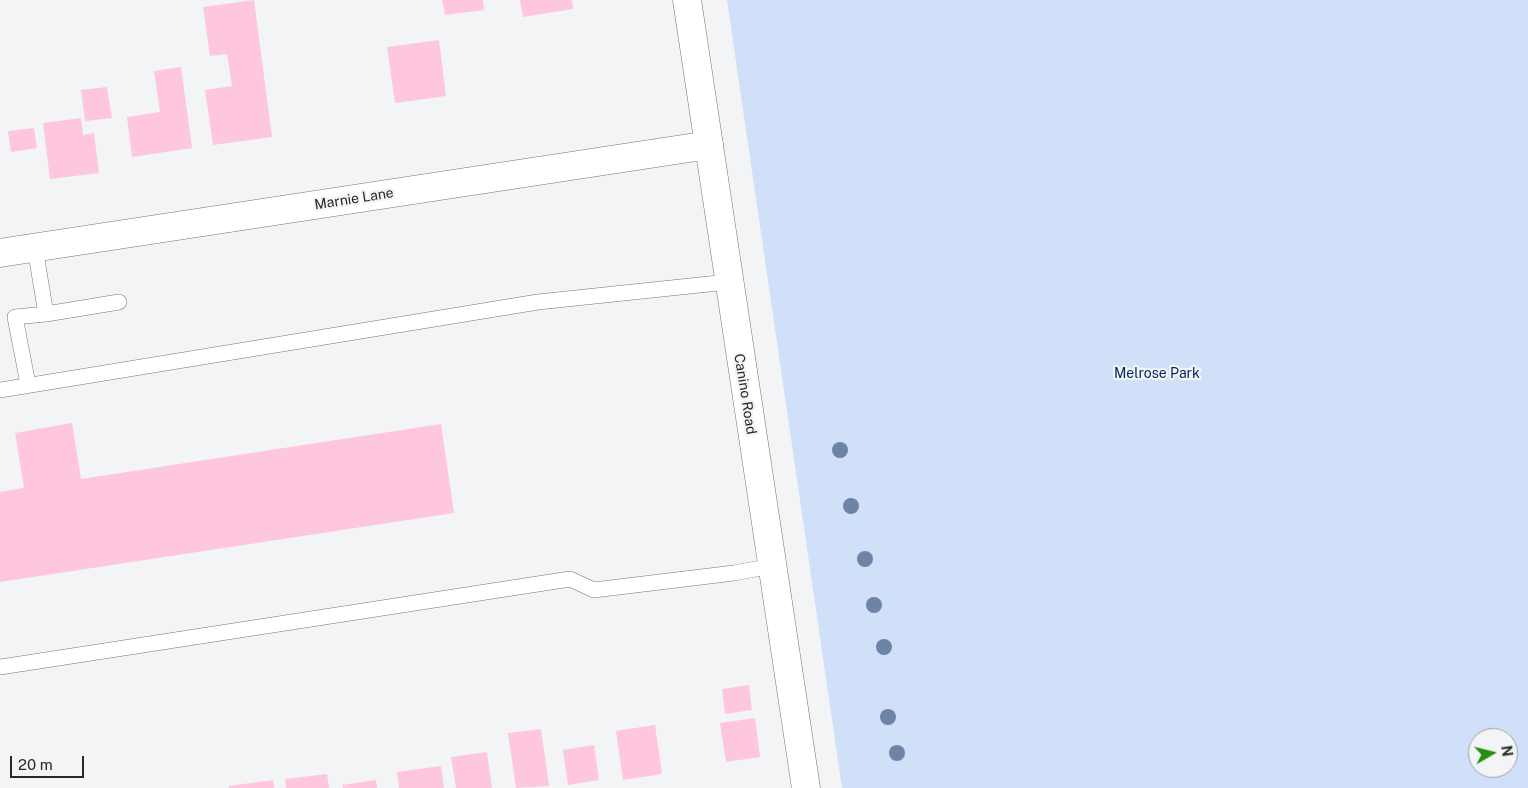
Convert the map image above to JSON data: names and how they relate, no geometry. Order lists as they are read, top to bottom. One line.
{"streets":{"street":["Marnie Lane","Canino Road"]},"crossings":[["Marnie Lane","Canino Road"]],"parks":["Melrose Park"],"scale_bar":"20 m","north":"right"}
